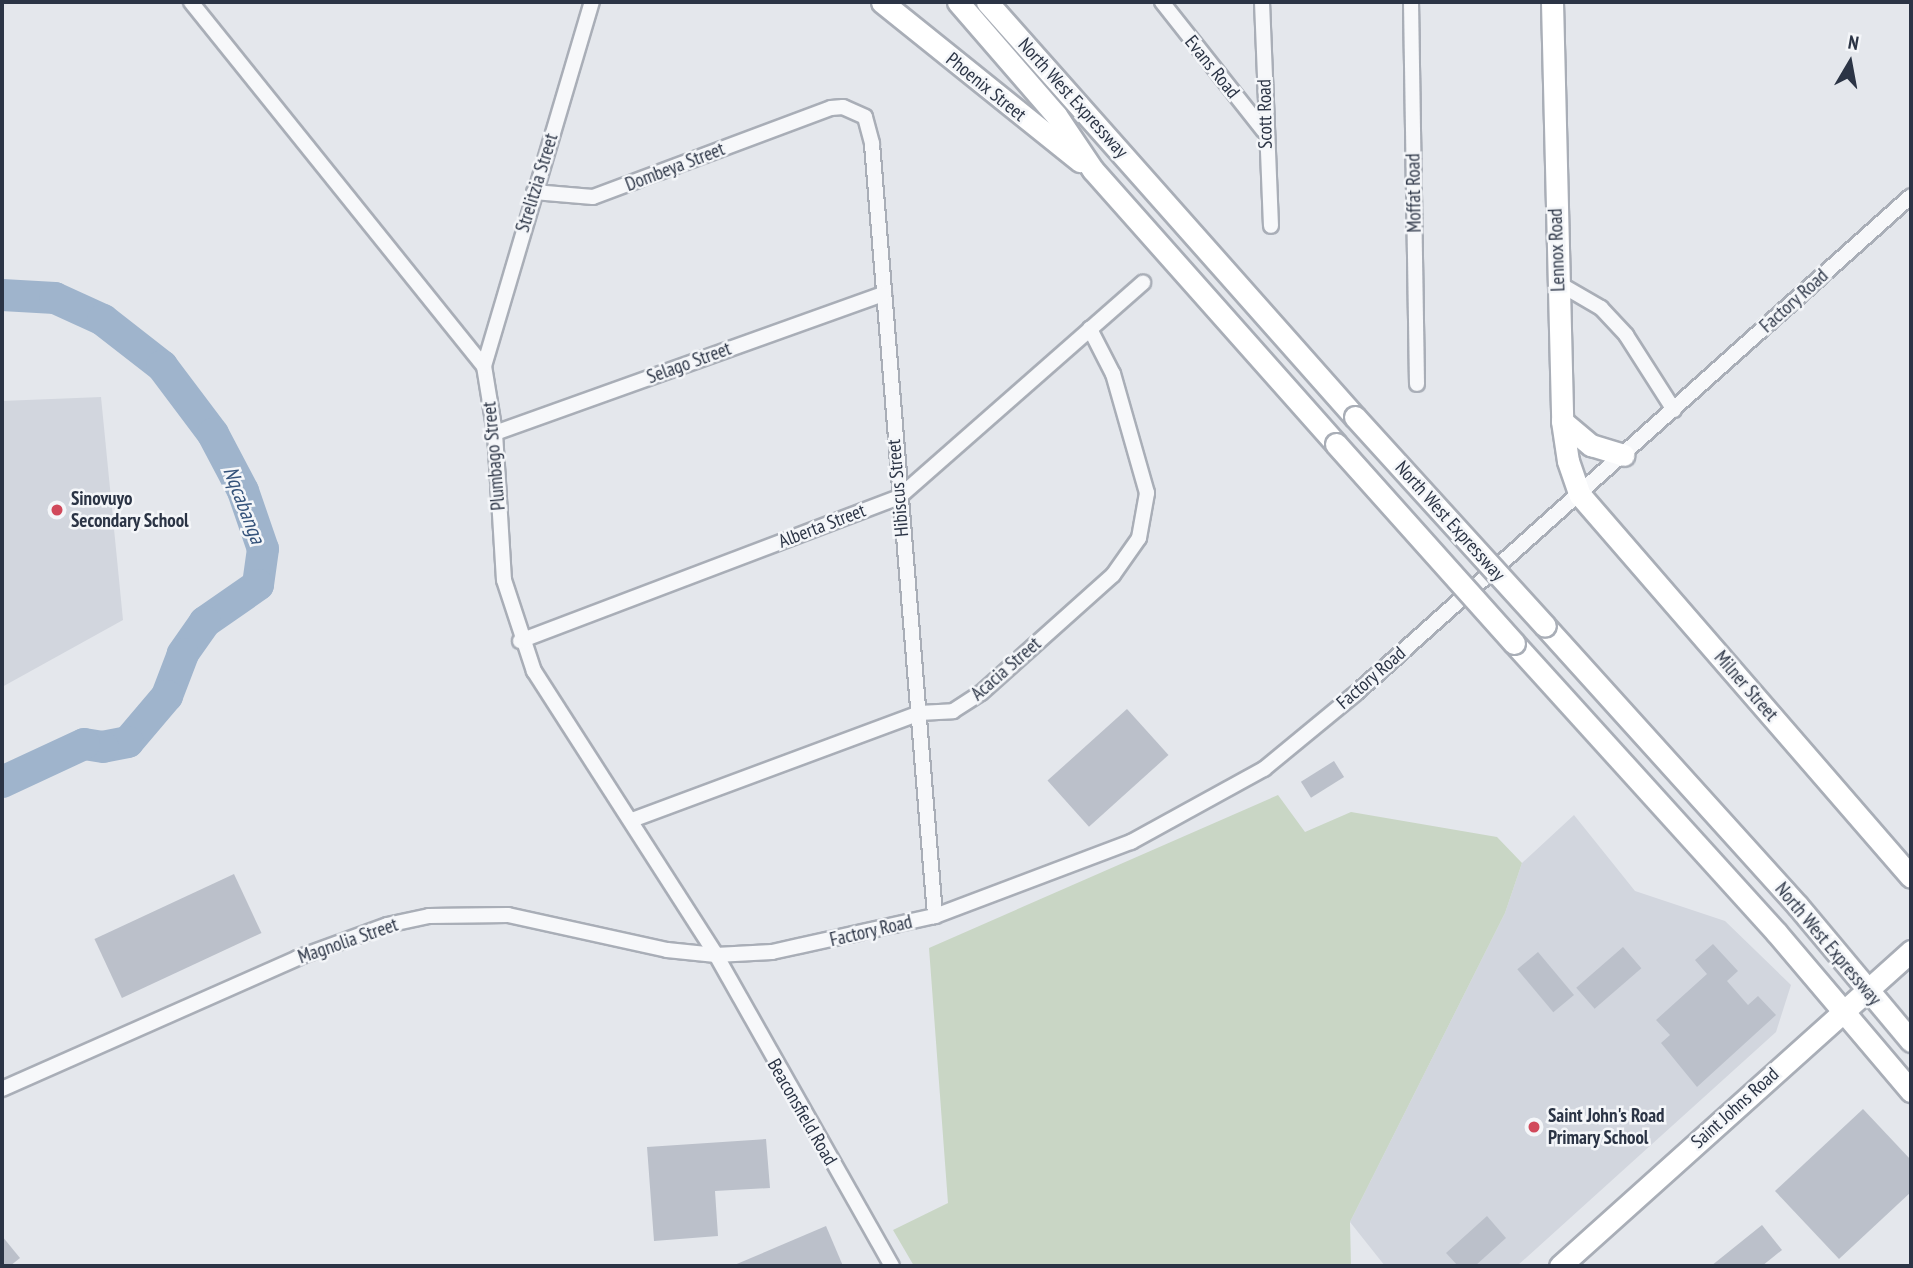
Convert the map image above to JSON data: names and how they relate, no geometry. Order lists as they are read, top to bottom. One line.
{"streets":{"main road":["Phoenix Street","North West Expressway","Lennox Road","Milner Street","Saint Johns Road"],"street":["Evans Road","Scott Road","Dombeya Street","Strelitzia Street","Moffat Road","Factory Road","Selago Street","Plumbago Street","Hibiscus Street","Alberta Street","Acacia Street","Magnolia Street","Beaconsfield Road"]},"crossings":[["Evans Road","Scott Road"],["Phoenix Street","North West Expressway"],["North West Expressway","Saint Johns Road"],["Dombeya Street","Strelitzia Street"],["Dombeya Street","Hibiscus Street"],["Strelitzia Street","Plumbago Street"],["Lennox Road","Factory Road"],["Lennox Road","Milner Street"],["Factory Road","Plumbago Street"],["Factory Road","Hibiscus Street"],["Factory Road","Milner Street"],["Factory Road","Magnolia Street"],["Factory Road","Beaconsfield Road"],["Selago Street","Plumbago Street"],["Selago Street","Hibiscus Street"],["Plumbago Street","Alberta Street"],["Plumbago Street","Acacia Street"],["Plumbago Street","Magnolia Street"],["Plumbago Street","Beaconsfield Road"],["Hibiscus Street","Alberta Street"],["Hibiscus Street","Acacia Street"],["Alberta Street","Acacia Street"],["Magnolia Street","Beaconsfield Road"]],"water":["Nqcabanga"],"places":["Sinovuyo Secondary School","Saint John's Road Primary School"],"north":"top"}
